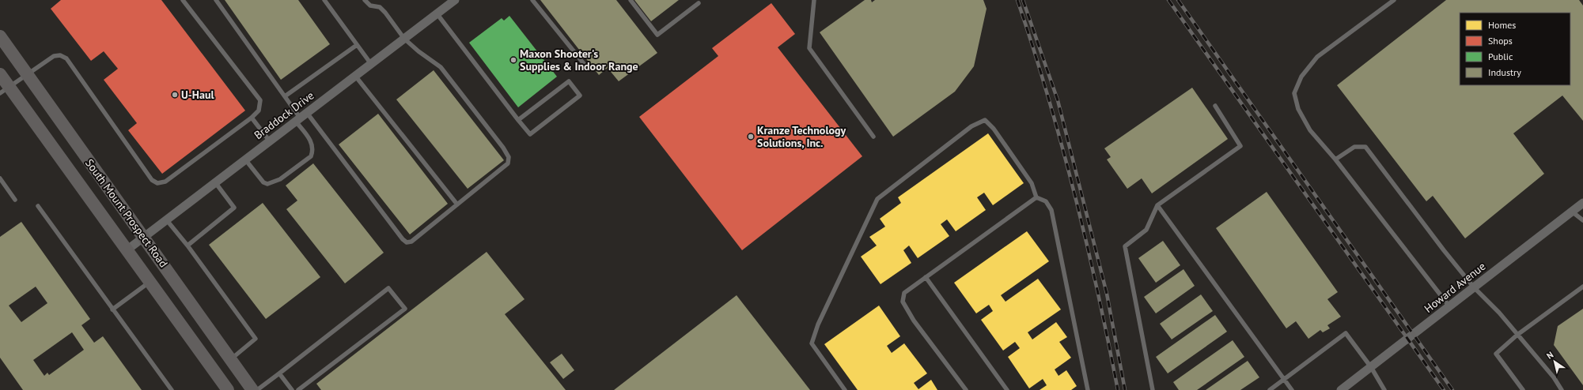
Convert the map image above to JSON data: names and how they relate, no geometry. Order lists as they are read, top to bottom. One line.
{"streets":{"main road":["South Mount Prospect Road"],"street":["Braddock Drive","Howard Avenue"]},"crossings":[["Braddock Drive","South Mount Prospect Road"]],"places":["Maxon Shooter's Supplies & Indoor Range","U-Haul","Kranze Technology Solutions, Inc."],"legend":["Homes","Shops","Public","Industry"],"north":"top left"}
